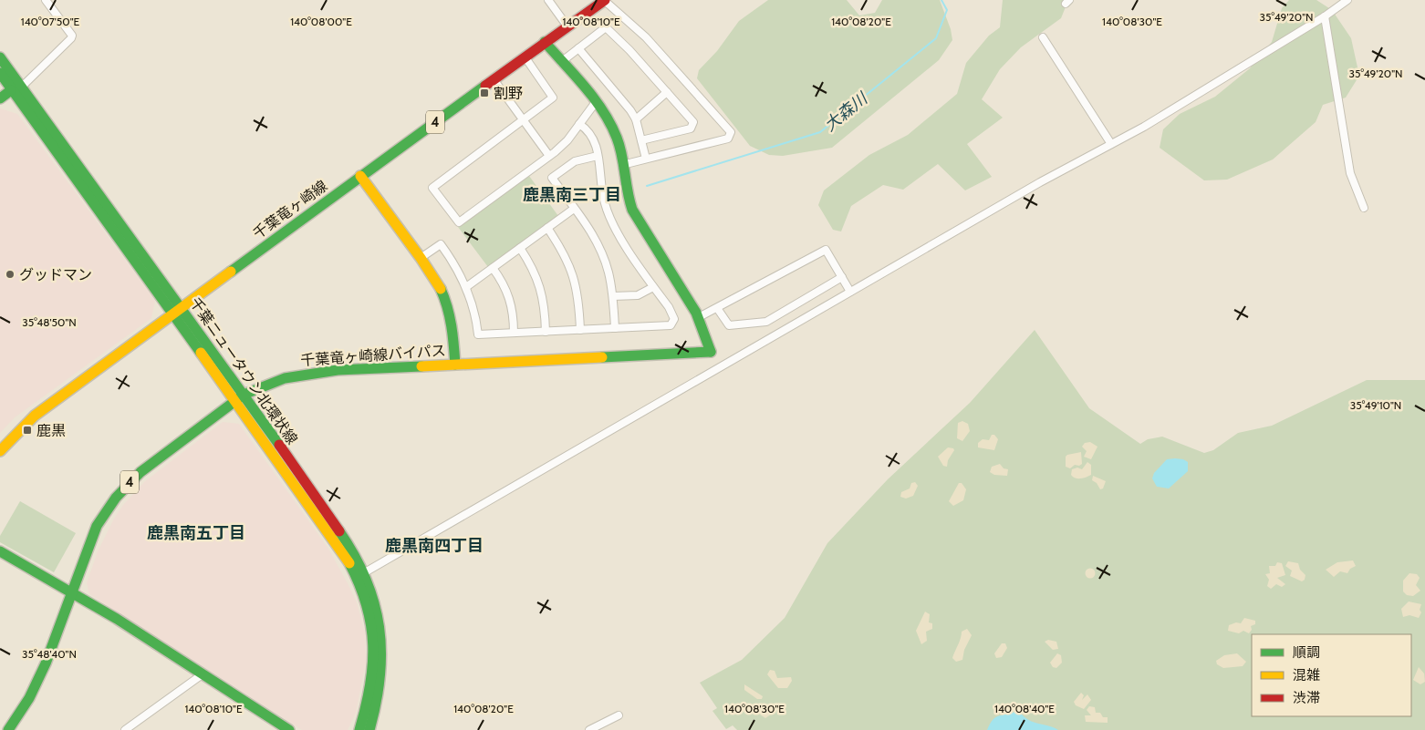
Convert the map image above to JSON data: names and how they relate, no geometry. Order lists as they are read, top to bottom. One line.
{"streets":{"main road":["4","千葉竜ヶ崎線","千葉竜ヶ崎線バイパス","千葉ニュータウン北環状線"]},"crossings":[["千葉竜ヶ崎線","千葉ニュータウン北環状線"],["千葉竜ヶ崎線バイパス","千葉ニュータウン北環状線"]],"districts":["鹿黒南三丁目","鹿黒南五丁目","鹿黒南四丁目"],"water":["大森川"],"places":{"transit":["割野","鹿黒"],"other":["グッドマン"]},"legend":["順調","混雑","渋滞"],"coordinates":["35°49'20\"N","140°07'50\"E","140°08'00\"E","140°08'10\"E","140°08'20\"E","140°08'30\"E","35°48'50\"N","35°49'10\"N","35°48'40\"N","140°08'40\"E"]}
